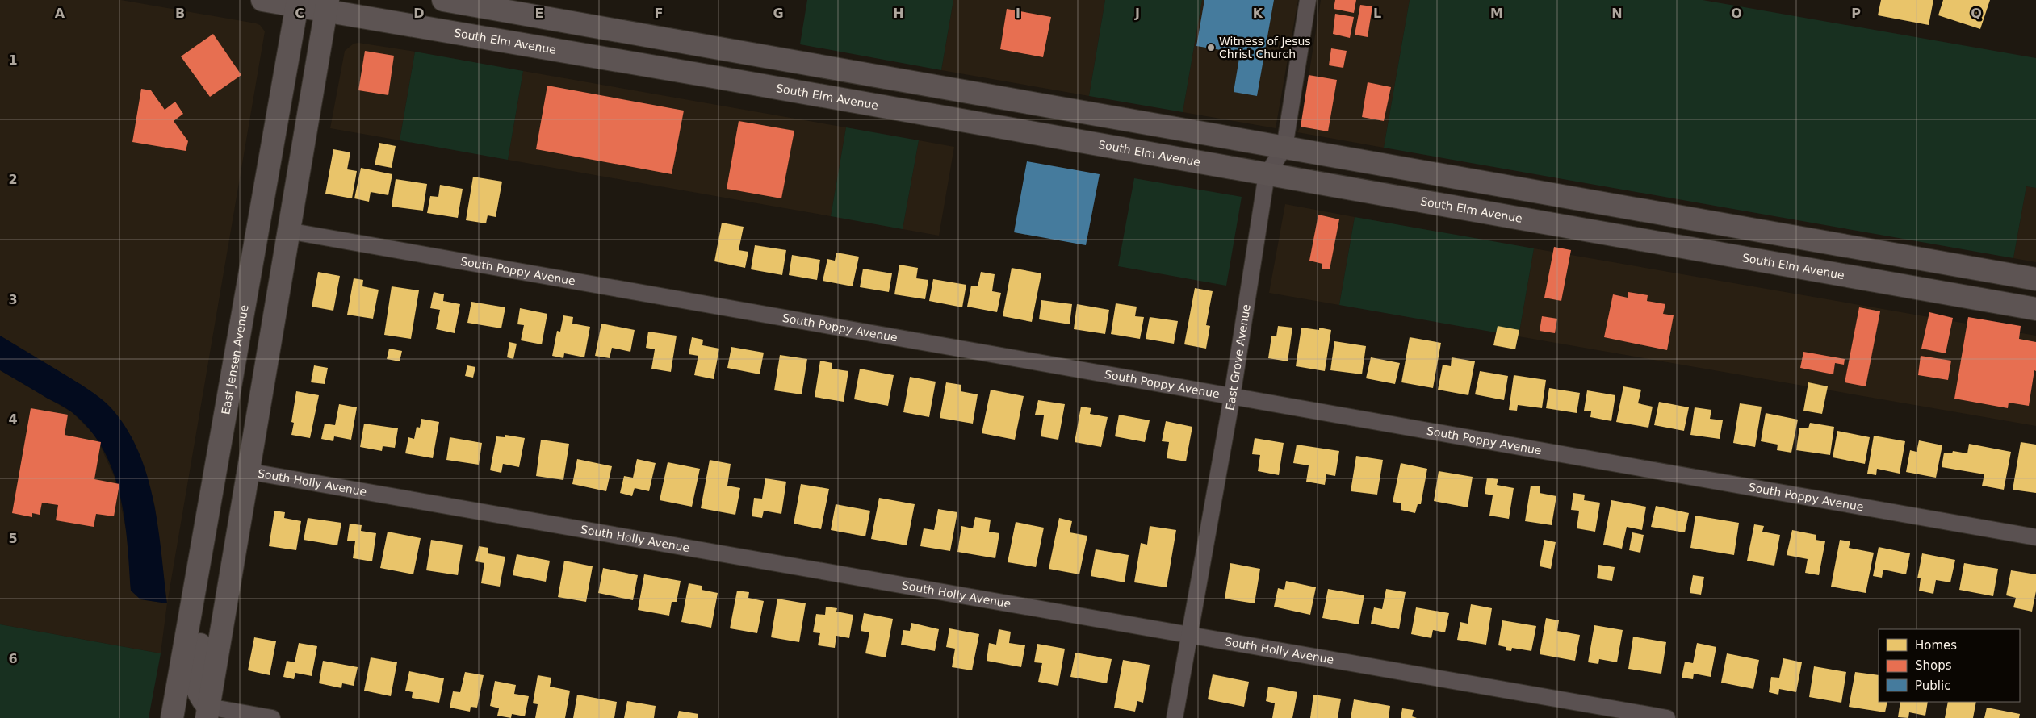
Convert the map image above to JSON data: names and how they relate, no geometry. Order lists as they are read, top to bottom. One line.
{"streets":{"main road":["South Elm Avenue","East Jensen Avenue"],"street":["South Poppy Avenue","East Grove Avenue","South Holly Avenue"]},"crossings":[["South Elm Avenue","East Grove Avenue"],["South Elm Avenue","East Jensen Avenue"],["South Poppy Avenue","East Grove Avenue"],["East Grove Avenue","South Holly Avenue"]],"places":["Witness of Jesus Christ Church"],"legend":["Homes","Shops","Public"],"grid":{"columns":["A","B","C","D","E","F","G","H","I","J","K","L","M","N","O","P","Q"],"rows":["1","2","3","4","5","6"]}}
